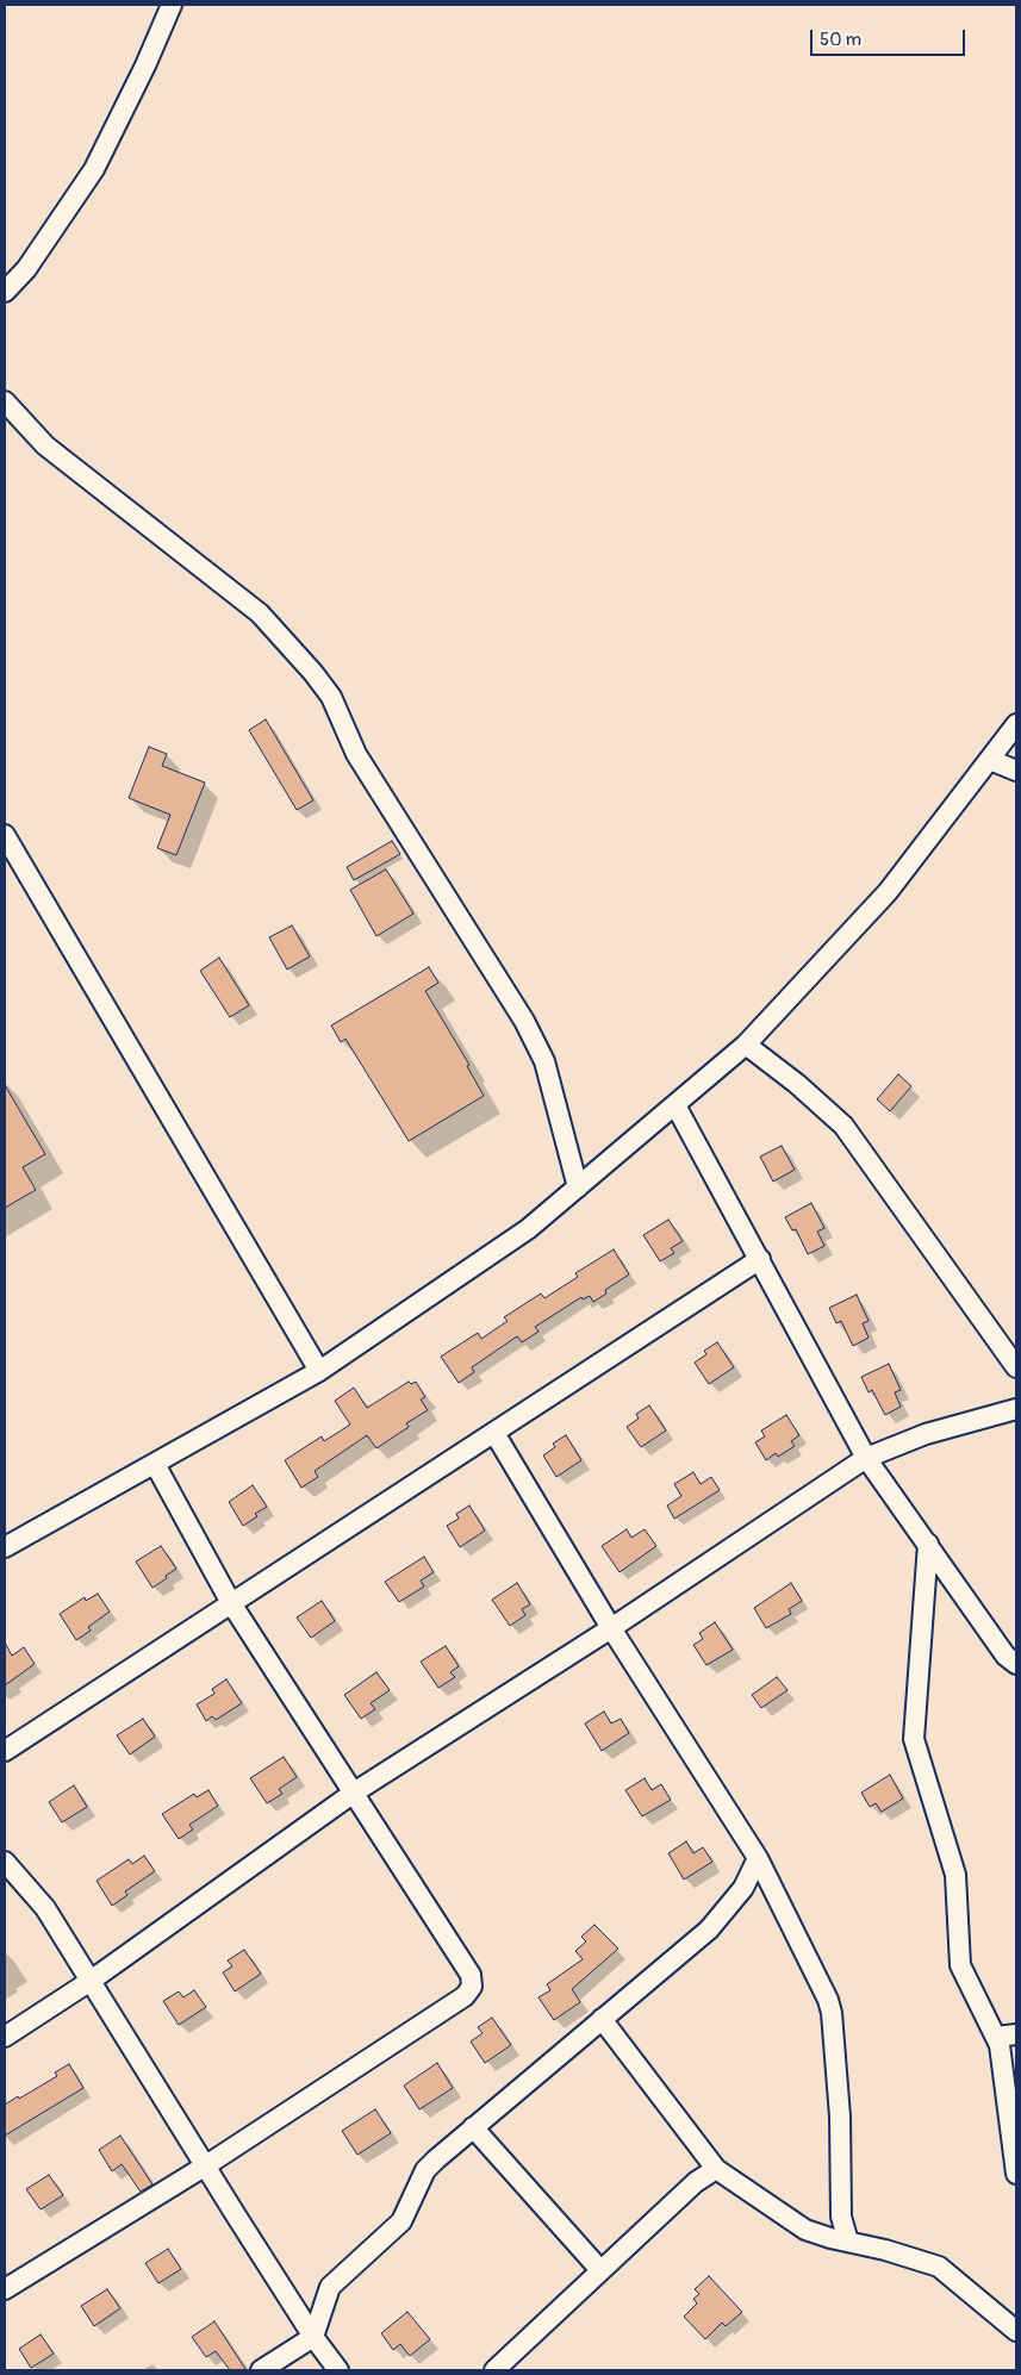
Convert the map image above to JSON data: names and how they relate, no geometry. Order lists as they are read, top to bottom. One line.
{"scale_bar":"50 m"}
